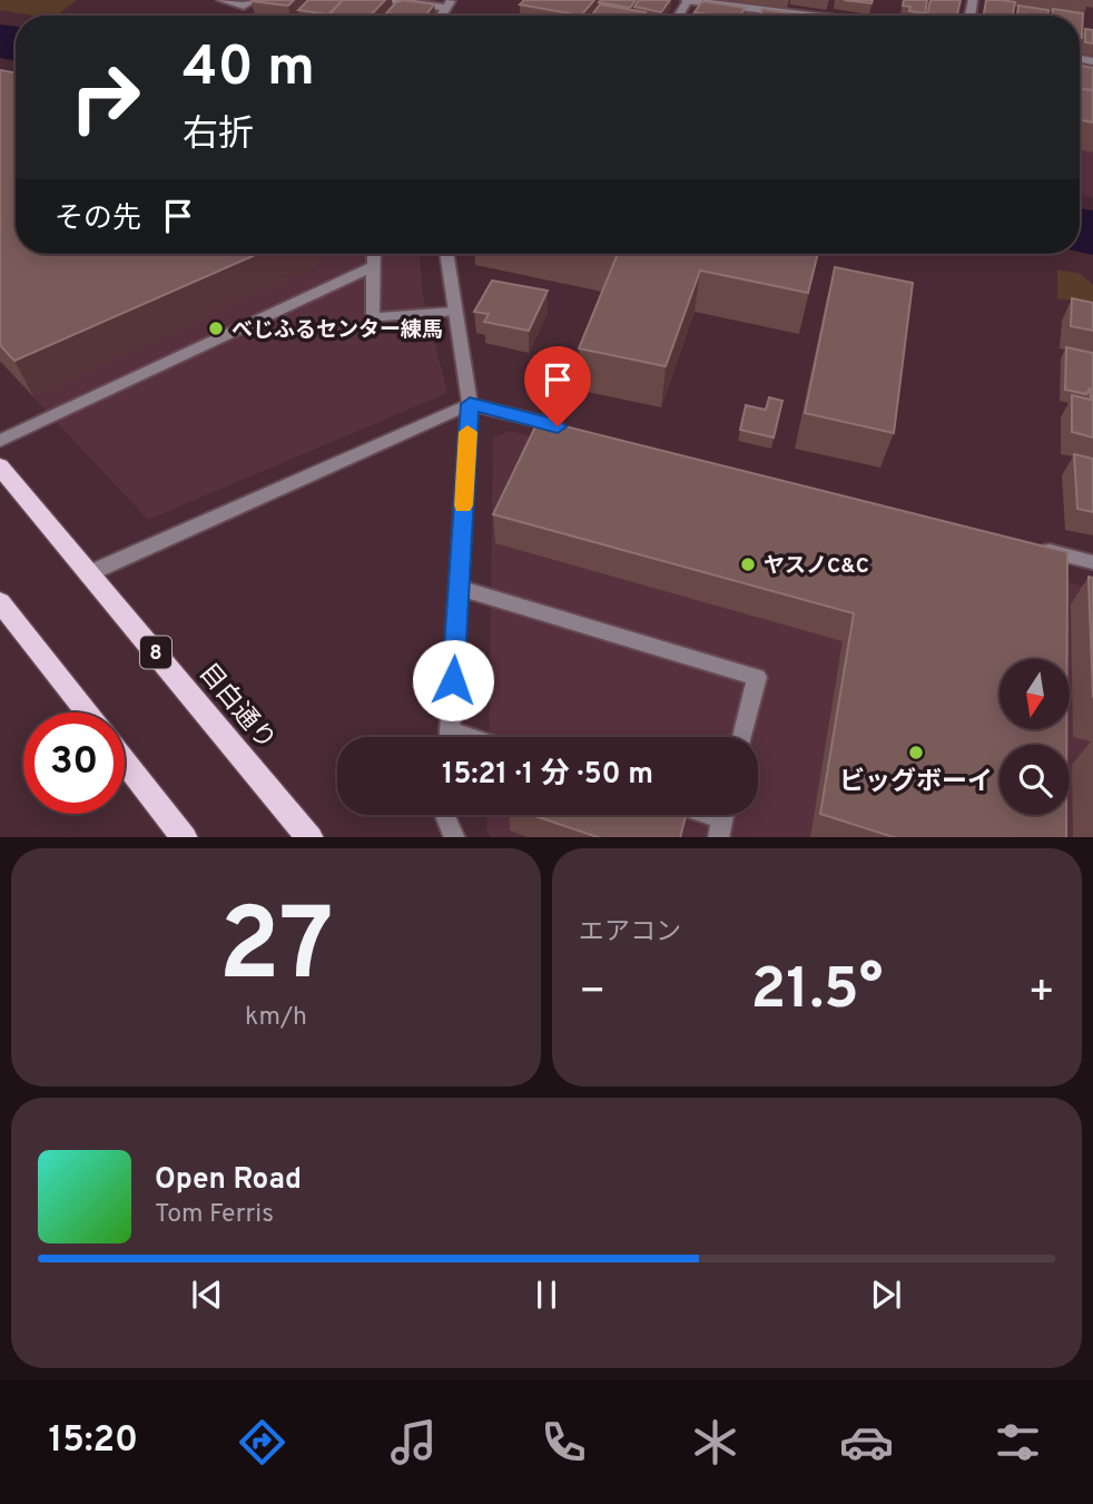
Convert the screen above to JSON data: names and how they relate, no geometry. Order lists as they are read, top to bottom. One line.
{"streets":{"main road":["8","目白通り"]},"places":["べじふるセンター練馬","ヤスノC&C","ビッグボーイ"],"north":"bottom","page":{"turn":["40 m","右折"],"then":"その先","limit":"30","trip":"15:21 · 1 分 · 50 m","tile":[["27","km/h"],"エアコン"],"heat":["−","21.5°","+"],"song":["Open Road","Tom Ferris"],"tabs":"15:20"}}
